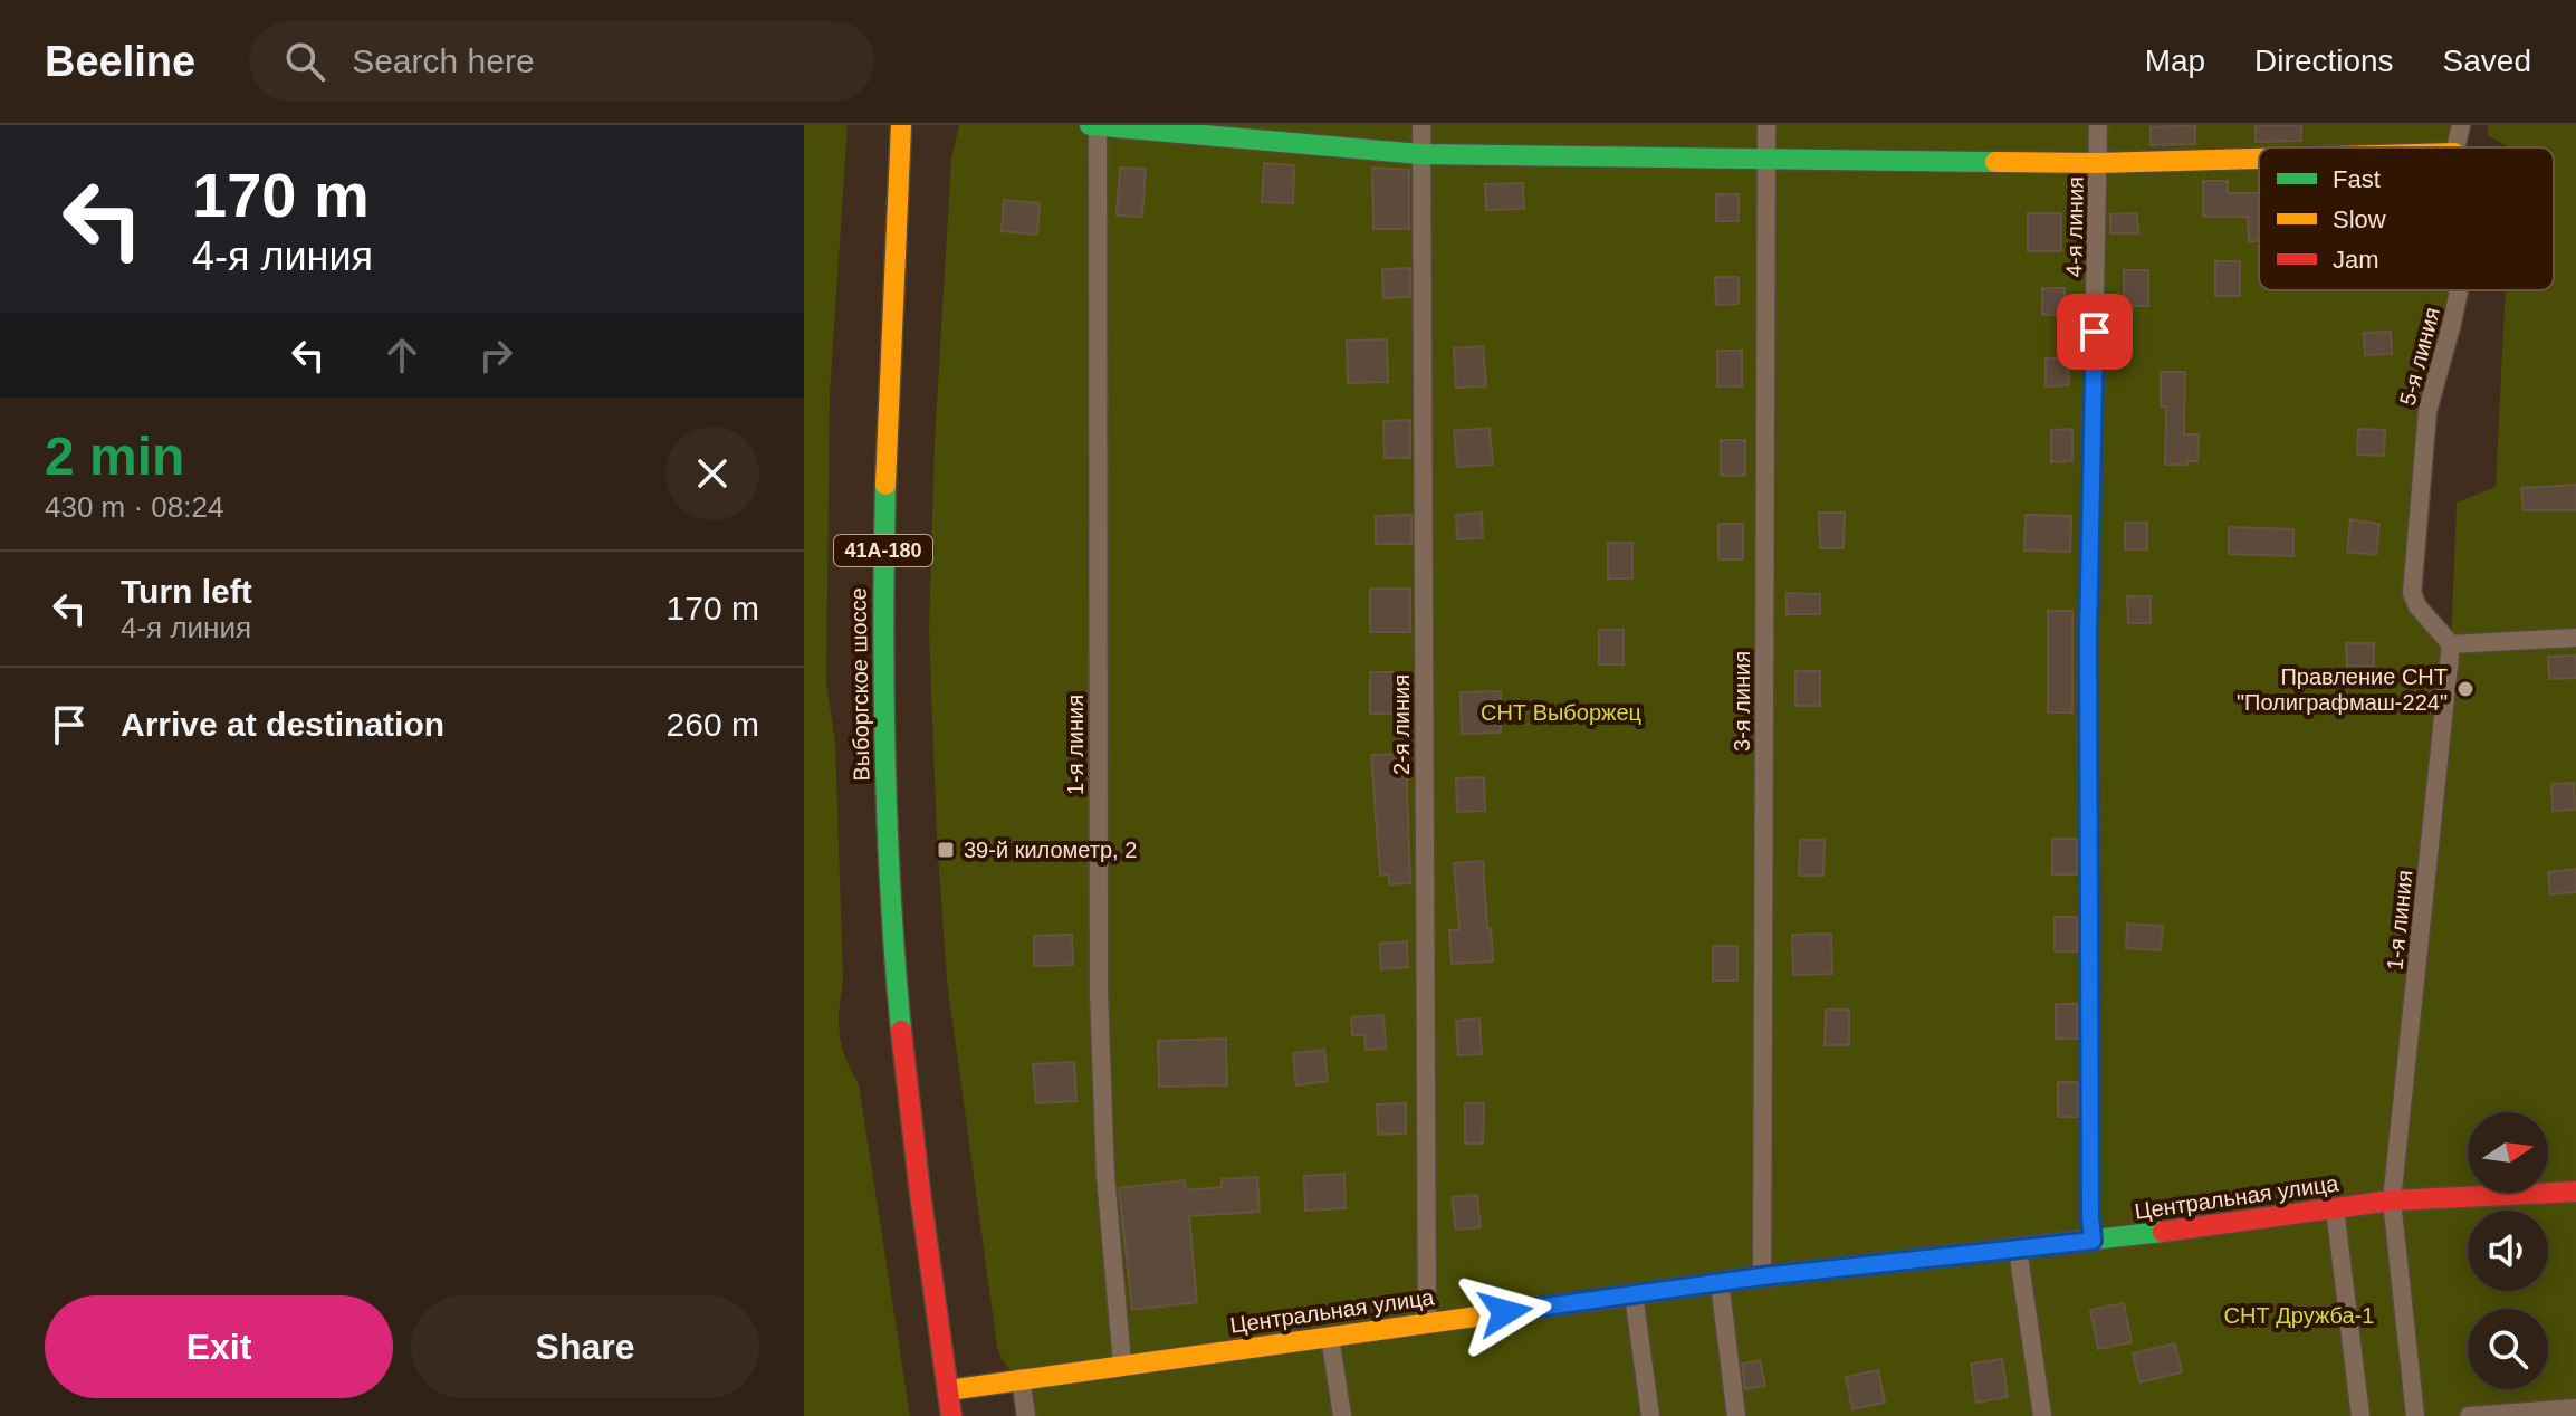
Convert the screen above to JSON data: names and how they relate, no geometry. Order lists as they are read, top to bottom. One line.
{"streets":{"street":["4-я линия","5-я линия","41А-180","Выборгское шоссе","3-я линия","2-я линия","1-я линия","Центральная улица"]},"crossings":[["4-я линия","Центральная улица"],["5-я линия","1-я линия"],["41А-180","Выборгское шоссе"],["41А-180","Центральная улица"],["Выборгское шоссе","Центральная улица"],["3-я линия","Центральная улица"],["2-я линия","Центральная улица"],["1-я линия","Центральная улица"]],"parks":["СНТ Выборжец","СНТ Дружба-1"],"places":{"other":["Правление СНТ \"Полиграфмаш-224\""],"transit":["39-й километр, 2"]},"legend":["Fast","Slow","Jam"],"north":"right","page":{"header":"Beeline","search":"Search here","nav":["Map","Directions","Saved"],"turn":["170 m","4-я линия"],"heading":["2 min","430 m · 08:24"],"list":[{"name":"Turn left","note":"4-я линия","value":"170 m"},{"name":"Arrive at destination","value":"260 m"}],"buttons":["Exit","Share"]}}
